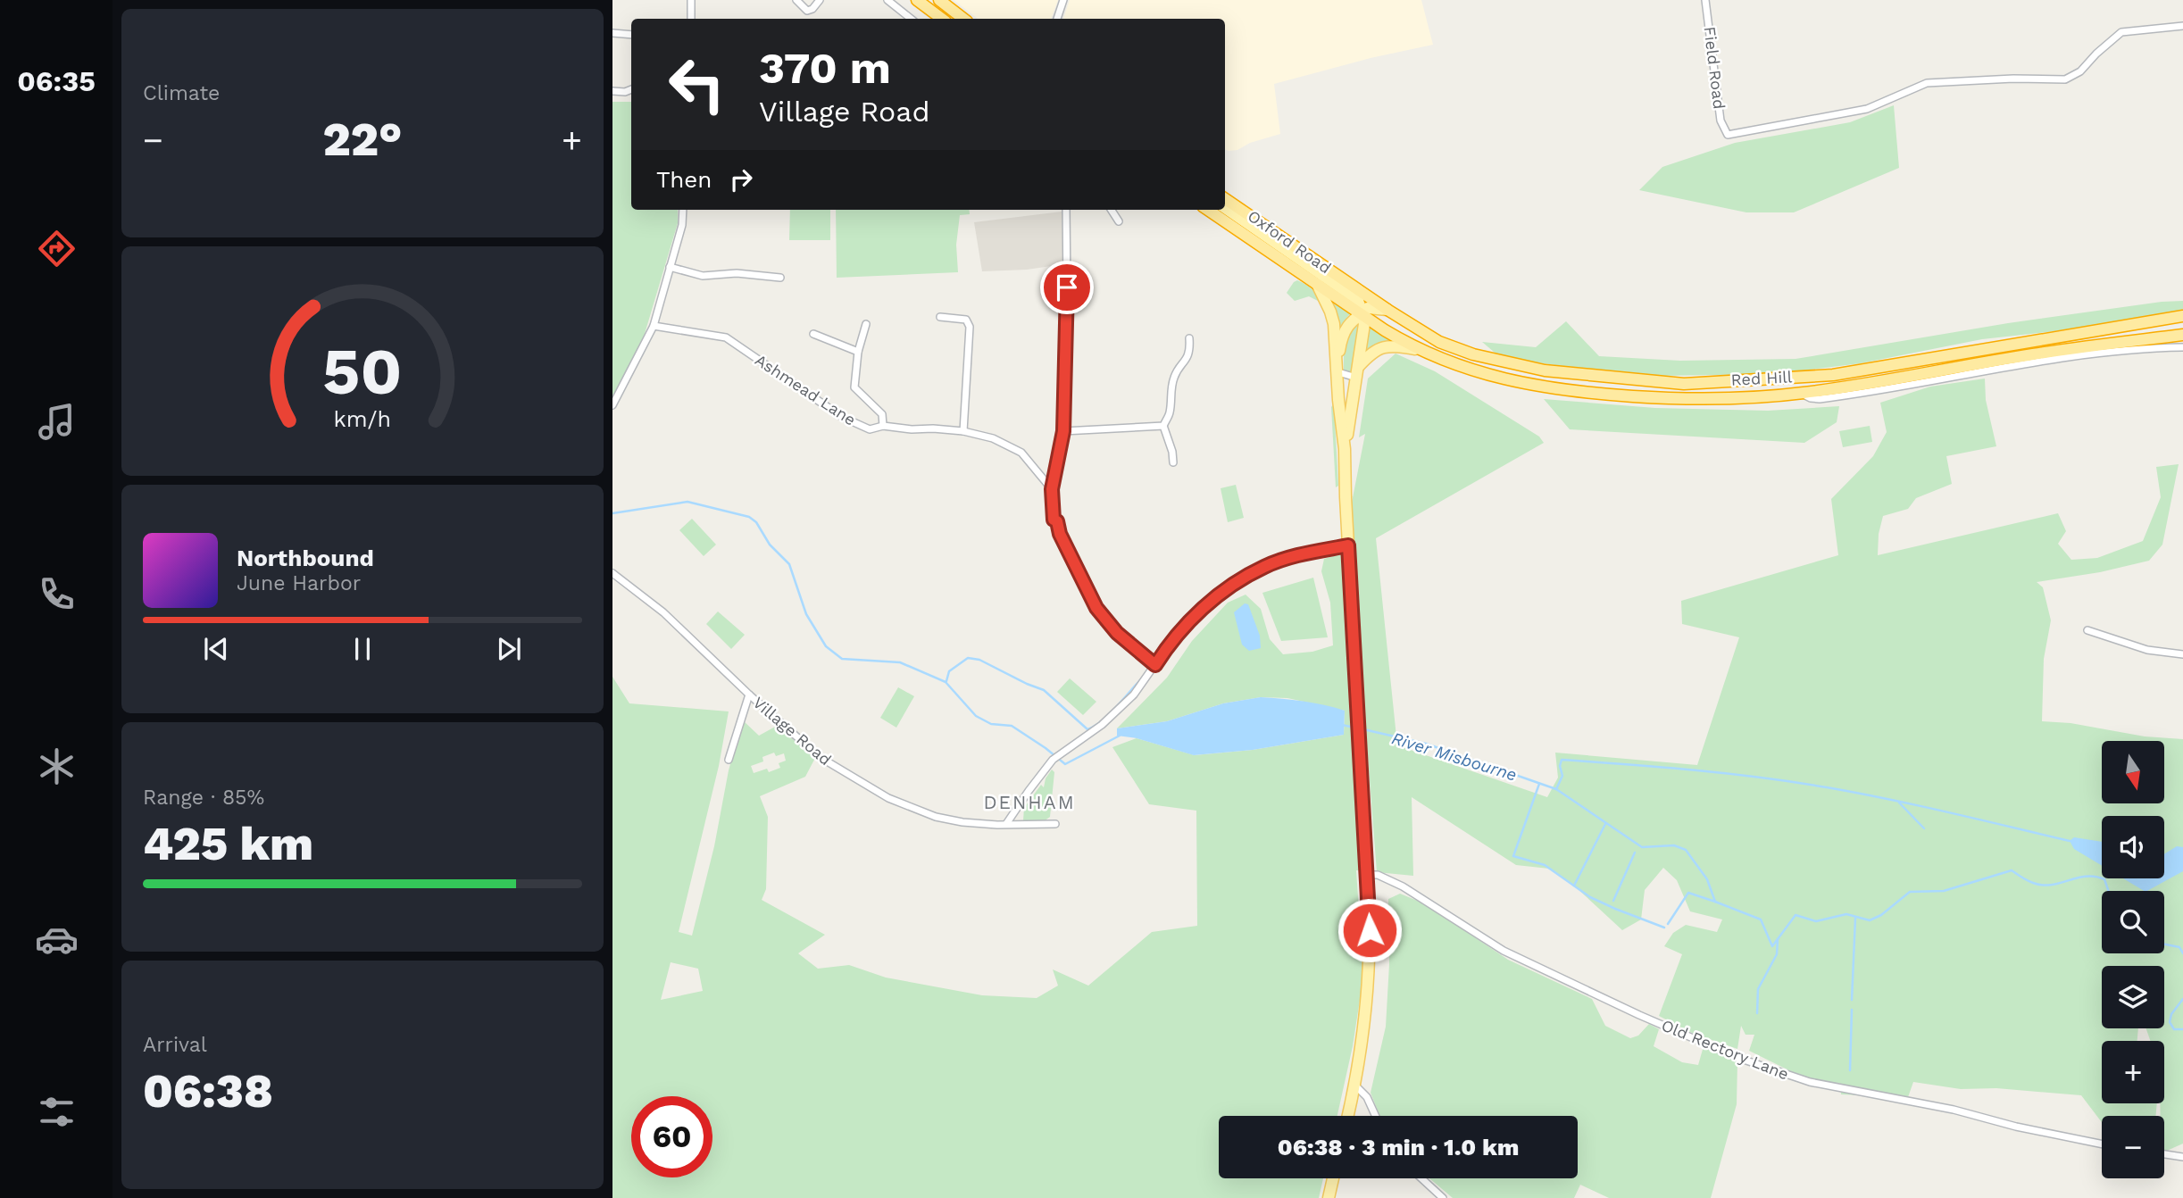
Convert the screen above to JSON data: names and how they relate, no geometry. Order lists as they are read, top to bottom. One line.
{"streets":{"highway":["Oxford Road","Red Hill"],"street":["Field Road","Ashmead Lane","Village Road","Old Rectory Lane"]},"crossings":[["Oxford Road","Red Hill"]],"districts":["DENHAM"],"water":["River Misbourne"],"north":"bottom","page":{"tabs":"06:35","tile":["Climate",["Range · 85%","425 km"],["Arrival","06:38"]],"turn":["370 m","Village Road"],"heat":["−","22°","+"],"then":"Then","song":["Northbound","June Harbor"],"map_buttons":["+","−"],"limit":"60","trip":"06:38 · 3 min · 1.0 km","gauge":["50","km/h"]}}
